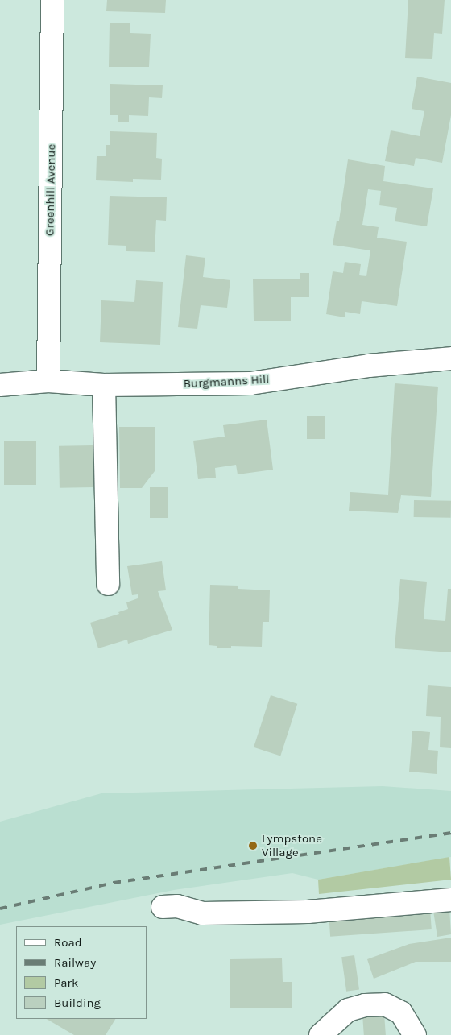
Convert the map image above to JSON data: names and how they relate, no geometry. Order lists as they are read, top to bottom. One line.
{"streets":{"street":["Greenhill Avenue","Burgmanns Hill"]},"crossings":[["Greenhill Avenue","Burgmanns Hill"]],"places":["Lympstone Village"],"legend":["Road","Railway","Park","Building"]}
